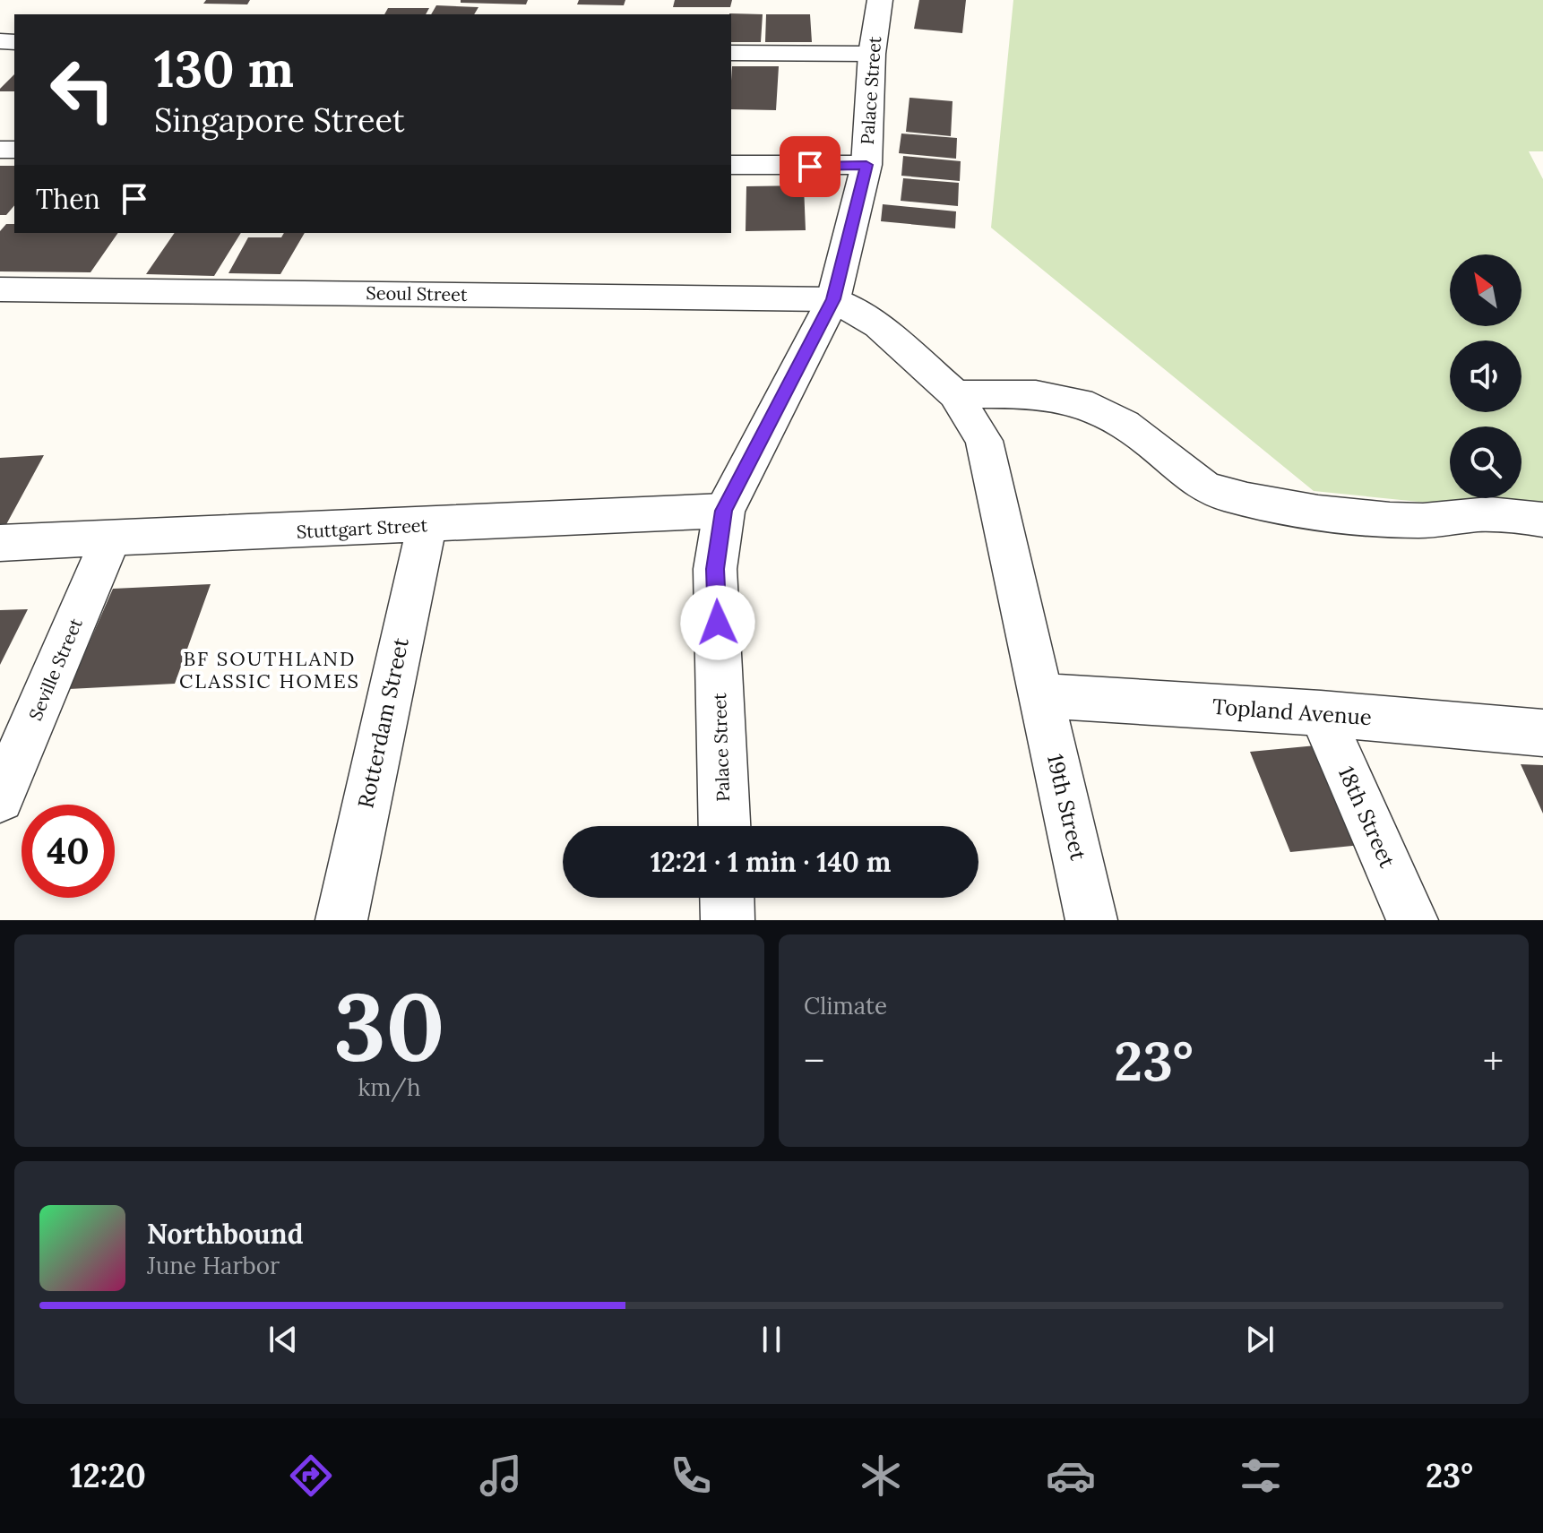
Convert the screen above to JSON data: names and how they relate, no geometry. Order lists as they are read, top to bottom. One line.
{"streets":{"street":["Palace Street","Seoul Street","Stuttgart Street","Seville Street","Topland Avenue","Rotterdam Street","19th Street","18th Street"]},"crossings":[["Palace Street","Seoul Street"],["Palace Street","Stuttgart Street"],["Palace Street","19th Street"],["Seoul Street","19th Street"],["Stuttgart Street","Seville Street"],["Stuttgart Street","Rotterdam Street"],["Topland Avenue","19th Street"],["Topland Avenue","18th Street"]],"districts":["BF SOUTHLAND CLASSIC HOMES"],"north":"top left","page":{"turn":["130 m","Singapore Street"],"then":"Then","limit":"40","trip":"12:21 · 1 min · 140 m","tile":[["30","km/h"],"Climate"],"heat":["−","23°","+"],"song":["Northbound","June Harbor"],"tabs":["12:20","23°"]}}
